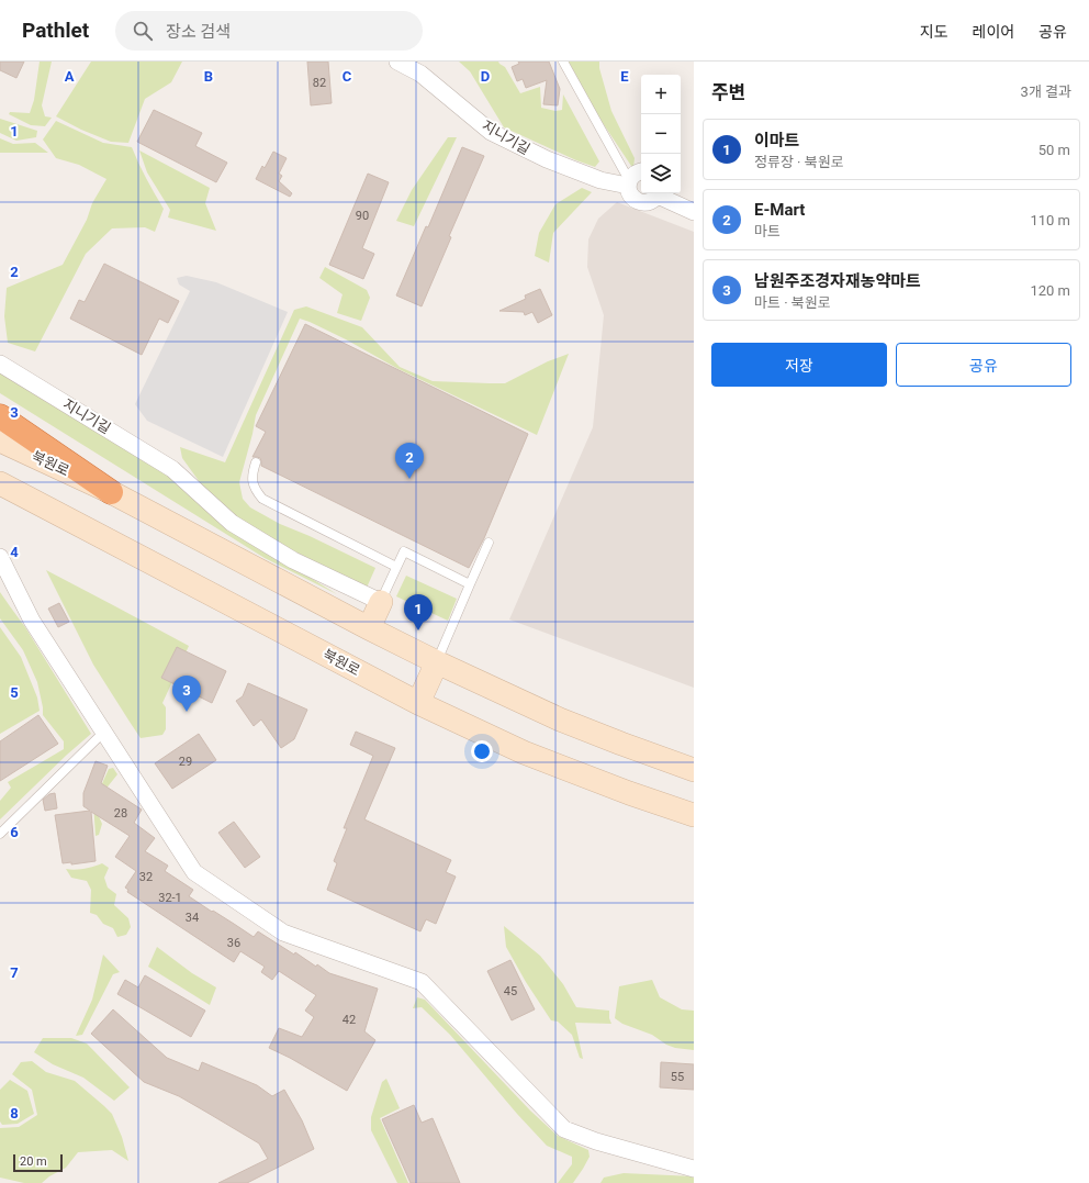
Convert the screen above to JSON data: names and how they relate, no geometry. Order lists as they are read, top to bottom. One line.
{"streets":{"street":["지니기길","북원로"]},"house_numbers":["82","90","29","28","32","32-1","34","36","45","42","55"],"scale_bar":"20 m","page":{"header":"Pathlet","search":"장소 검색","nav":["지도","레이어","공유"],"heading":["주변","3개 결과"],"map_buttons":["+","−"],"list":[{"mark":"1","name":"이마트","note":"정류장 · 북원로","value":"50 m"},{"mark":"2","name":"E-Mart","note":"마트","value":"110 m"},{"mark":"3","name":"남원주조경자재농약마트","note":"마트 · 북원로","value":"120 m"}],"buttons":["저장","공유"],"pins":["2","1","3"],"scale":"20 m"},"grid":{"columns":["A","B","C","D","E"],"rows":["1","2","3","4","5","6","7","8"]}}
